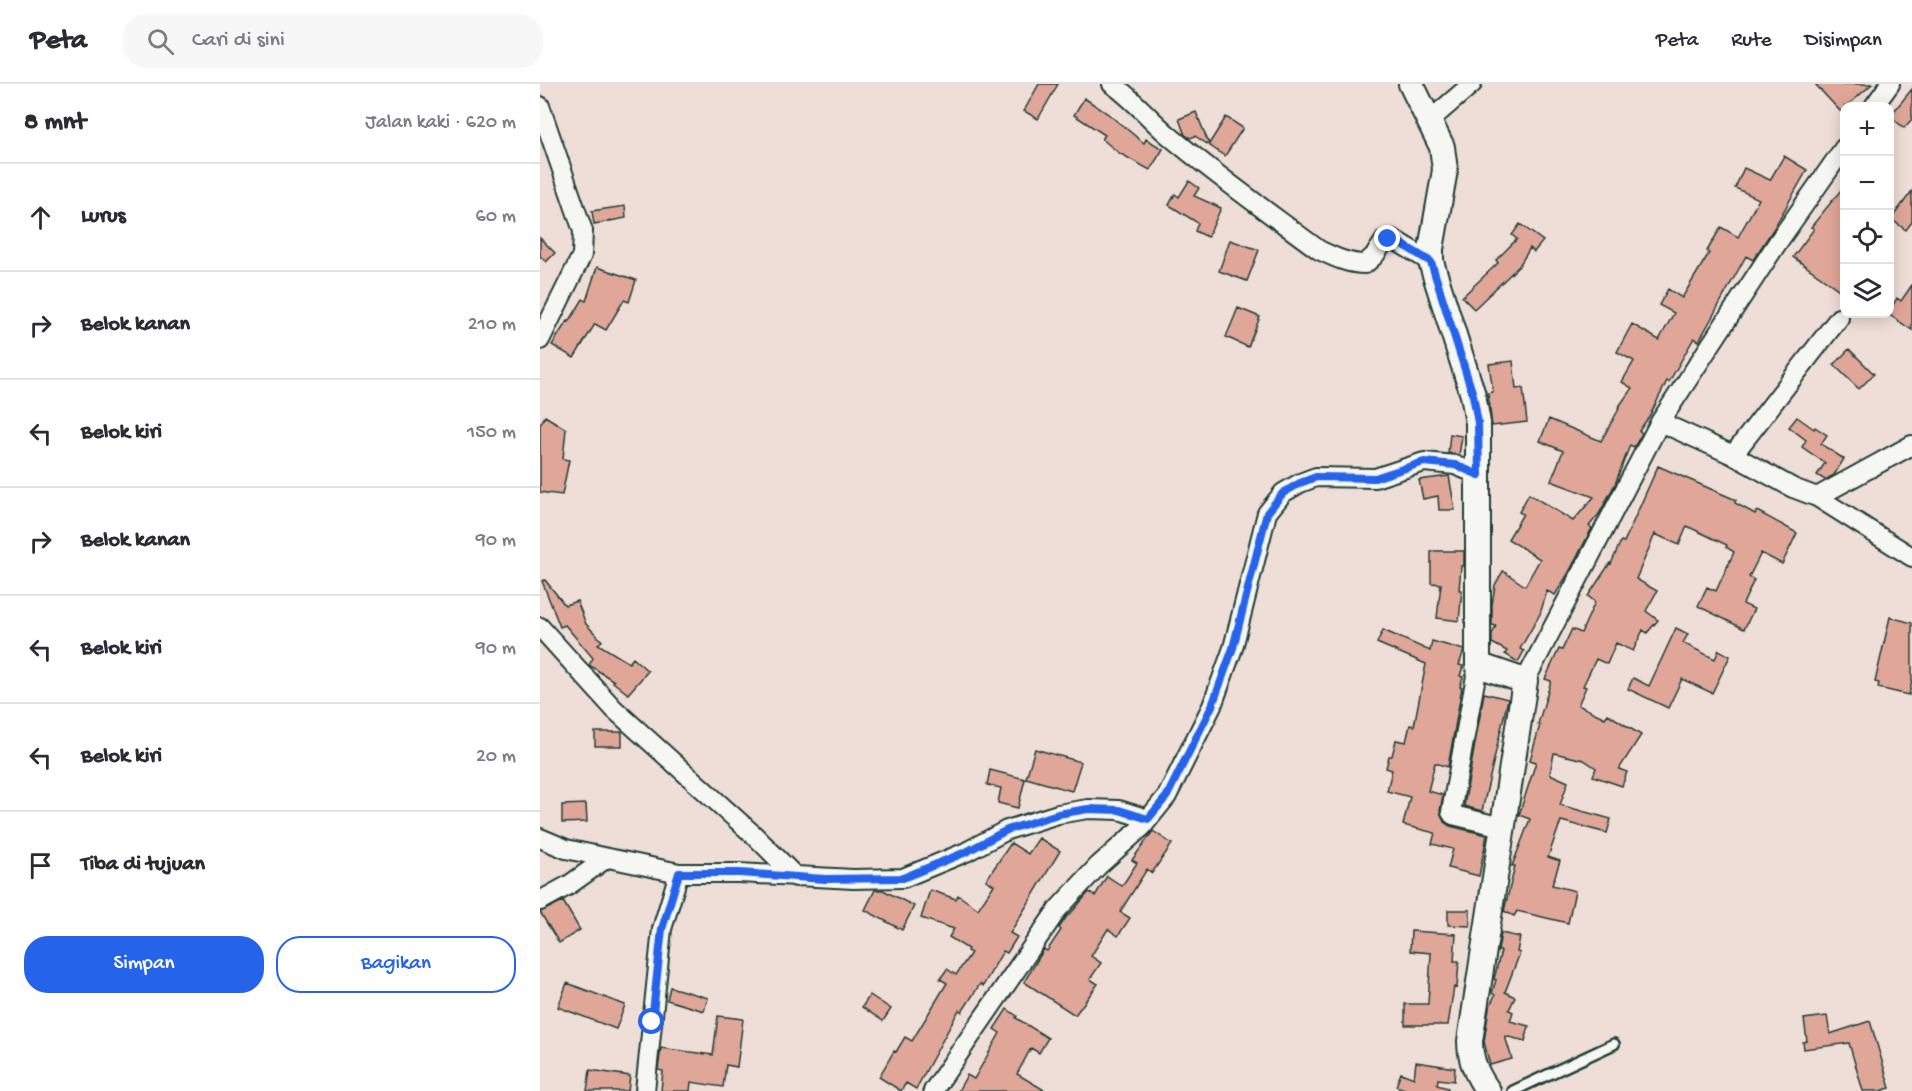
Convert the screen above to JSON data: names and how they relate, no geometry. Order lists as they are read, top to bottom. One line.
{"page":{"header":"Peta","search":"Cari di sini","nav":["Peta","Rute","Disimpan"],"heading":["8 mnt","Jalan kaki · 620 m"],"map_buttons":["+","−"],"list":[["Lurus","60 m"],["Belok kanan","210 m"],["Belok kiri","150 m"],["Belok kanan","90 m"],["Belok kiri","90 m"],["Belok kiri","20 m"],"Tiba di tujuan"],"buttons":["Simpan","Bagikan"]}}
